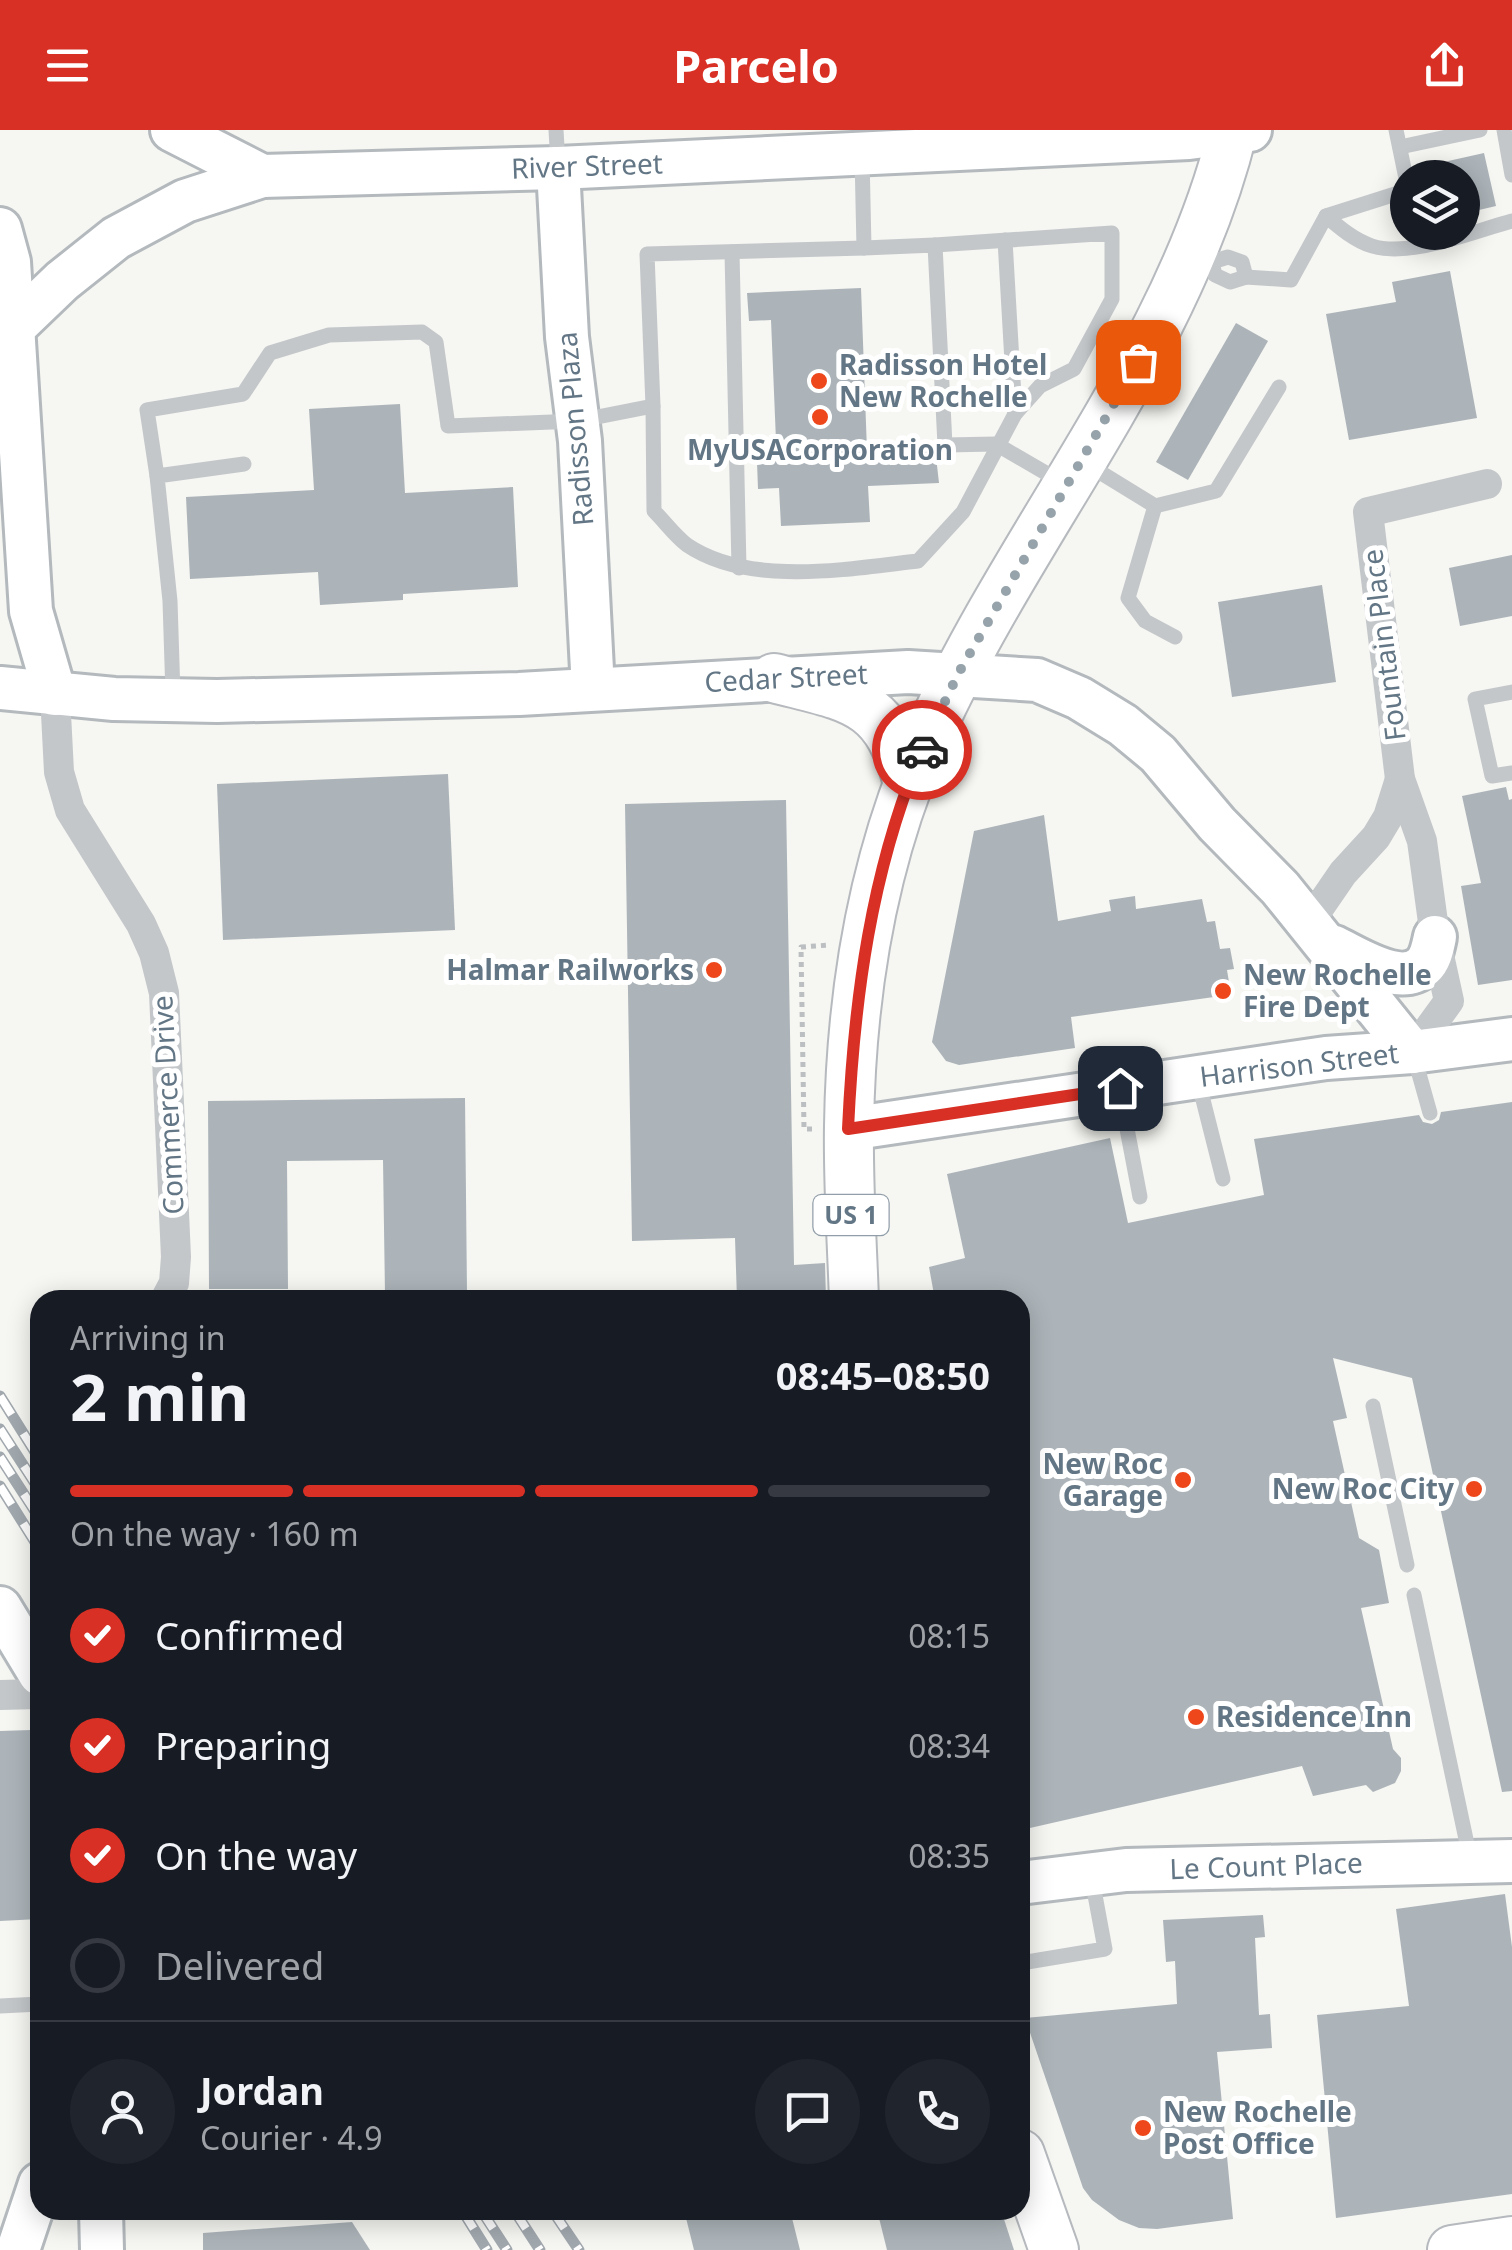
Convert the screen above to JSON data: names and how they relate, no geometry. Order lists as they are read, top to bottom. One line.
{"streets":{"main road":["US 1"],"street":["River Street","Radisson Plaza","Fountain Place","Cedar Street","Harrison Street","Commerce Drive","Le Count Place"]},"crossings":[["River Street","Radisson Plaza"],["River Street","US 1"],["Radisson Plaza","Cedar Street"],["Fountain Place","Cedar Street"],["Fountain Place","Harrison Street"],["Cedar Street","Harrison Street"],["Cedar Street","Commerce Drive"],["Cedar Street","US 1"],["Harrison Street","US 1"]],"places":["Radisson Hotel New Rochelle","MyUSACorporation","Halmar Railworks","New Rochelle Fire Dept","New Roc Garage","New Roc City","Residence Inn","New Rochelle Post Office"],"page":{"header":"Parcelo","heading":["2 min","Arriving in","08:45–08:50"],"panel":["Jordan","Courier · 4.9"],"bar":"On the way · 160 m","list":[["Confirmed","08:15"],["Preparing","08:34"],["On the way","08:35"],"Delivered"]}}
